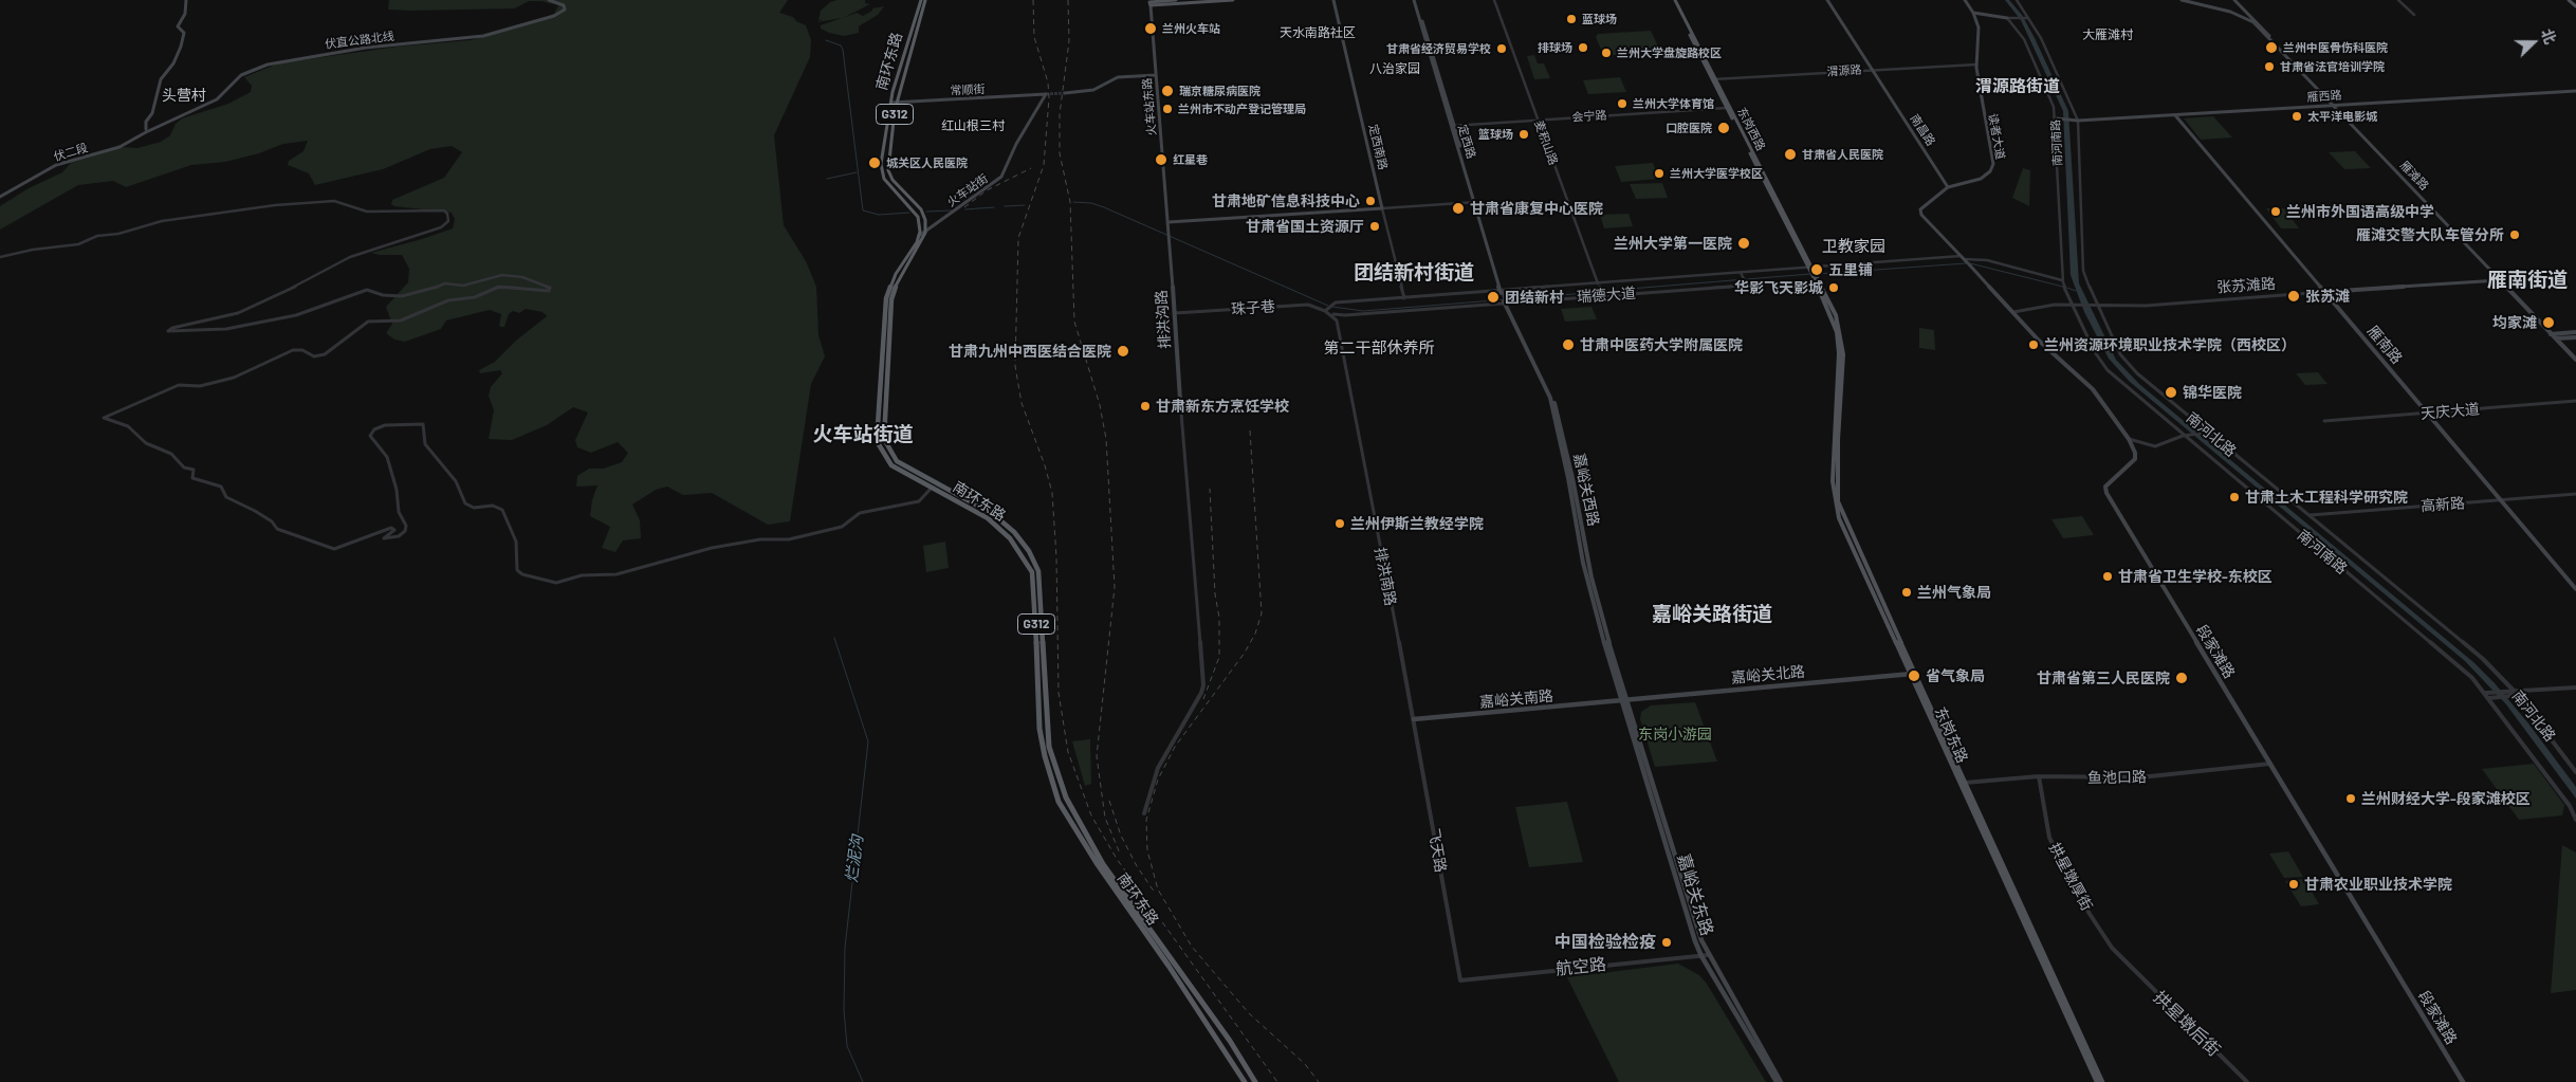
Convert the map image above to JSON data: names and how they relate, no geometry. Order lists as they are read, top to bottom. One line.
{"streets":{"highway":["南环东路","G312"],"main road":["伏直公路北线","常顺街","雁西路","火车站东路","东岗西路","南昌路","读者大道","定西路","定西南路","伏二段","雁滩路","火车站街","张苏滩路","排洪沟路","雁南路","嘉峪关西路","段家滩路","嘉峪关北路","嘉峪关南路","东岗东路","嘉峪关东路"],"street":["渭源路","会宁路","麦积山路","南河南路","瑞德大道","珠子巷","天庆大道","南河北路","高新路","排洪南路","鱼池口路","飞天路","拱星墩厚街","航空路","拱星墩后街"]},"crossings":[["伏直公路北线","伏二段"],["南环东路","常顺街"],["南环东路","火车站街"],["渭源路","东岗西路"],["渭源路","南昌路"],["渭源路","读者大道"],["常顺街","火车站街"],["雁西路","南河南路"],["雁西路","雁滩路"],["雁西路","雁南路"],["雁西路","南河北路"],["火车站东路","排洪沟路"],["会宁路","东岗西路"],["会宁路","定西路"],["会宁路","麦积山路"],["东岗西路","瑞德大道"],["东岗西路","东岗东路"],["南昌路","读者大道"],["定西路","瑞德大道"],["定西路","嘉峪关西路"],["麦积山路","瑞德大道"],["南河南路","张苏滩路"],["南河南路","瑞德大道"],["定西南路","瑞德大道"],["雁滩路","张苏滩路"],["张苏滩路","雁南路"],["张苏滩路","南河北路"],["瑞德大道","珠子巷"],["瑞德大道","嘉峪关西路"],["瑞德大道","排洪南路"],["瑞德大道","段家滩路"],["瑞德大道","东岗东路"],["珠子巷","排洪沟路"],["珠子巷","排洪南路"],["雁南路","天庆大道"],["雁南路","高新路"],["南河北路","高新路"],["嘉峪关西路","嘉峪关北路"],["嘉峪关西路","嘉峪关南路"],["嘉峪关西路","嘉峪关东路"],["排洪南路","嘉峪关南路"],["排洪南路","飞天路"],["段家滩路","鱼池口路"],["嘉峪关北路","嘉峪关南路"],["嘉峪关北路","东岗东路"],["嘉峪关北路","嘉峪关东路"],["嘉峪关南路","飞天路"],["嘉峪关南路","嘉峪关东路"],["东岗东路","鱼池口路"],["鱼池口路","拱星墩厚街"],["飞天路","航空路"],["拱星墩厚街","拱星墩后街"],["嘉峪关东路","航空路"]],"districts":["天水南路社区","大雁滩村","八治家园","渭源路街道","头营村","红山根三村","卫教家园","团结新村街道","雁南街道","第二干部休养所","火车站街道","嘉峪关路街道"],"water":["烂泥沟"],"parks":["东岗小游园"],"places":["蓝球场","兰州火车站","排球场","兰州中医骨伤科医院","甘肃省经济贸易学校","兰州大学盘旋路校区","甘肃省法官培训学院","瑞京糖尿病医院","兰州大学体育馆","兰州市不动产登记管理局","太平洋电影城","口腔医院","篮球场","甘肃省人民医院","红星巷","城关区人民医院","兰州大学医学校区","甘肃地矿信息科技中心","甘肃省康复中心医院","兰州市外国语高级中学","甘肃省国土资源厅","雁滩交警大队车管分所","兰州大学第一医院","五里铺","华影飞天影城","张苏滩","团结新村","均家滩","甘肃中医药大学附属医院","兰州资源环境职业技术学院（西校区）","甘肃九州中西医结合医院","锦华医院","甘肃新东方烹饪学校","甘肃土木工程科学研究院","兰州伊斯兰教经学院","甘肃省卫生学校-东校区","兰州气象局","省气象局","甘肃省第三人民医院","兰州财经大学-段家滩校区","甘肃农业职业技术学院","中国检验检疫"],"north":"right"}
